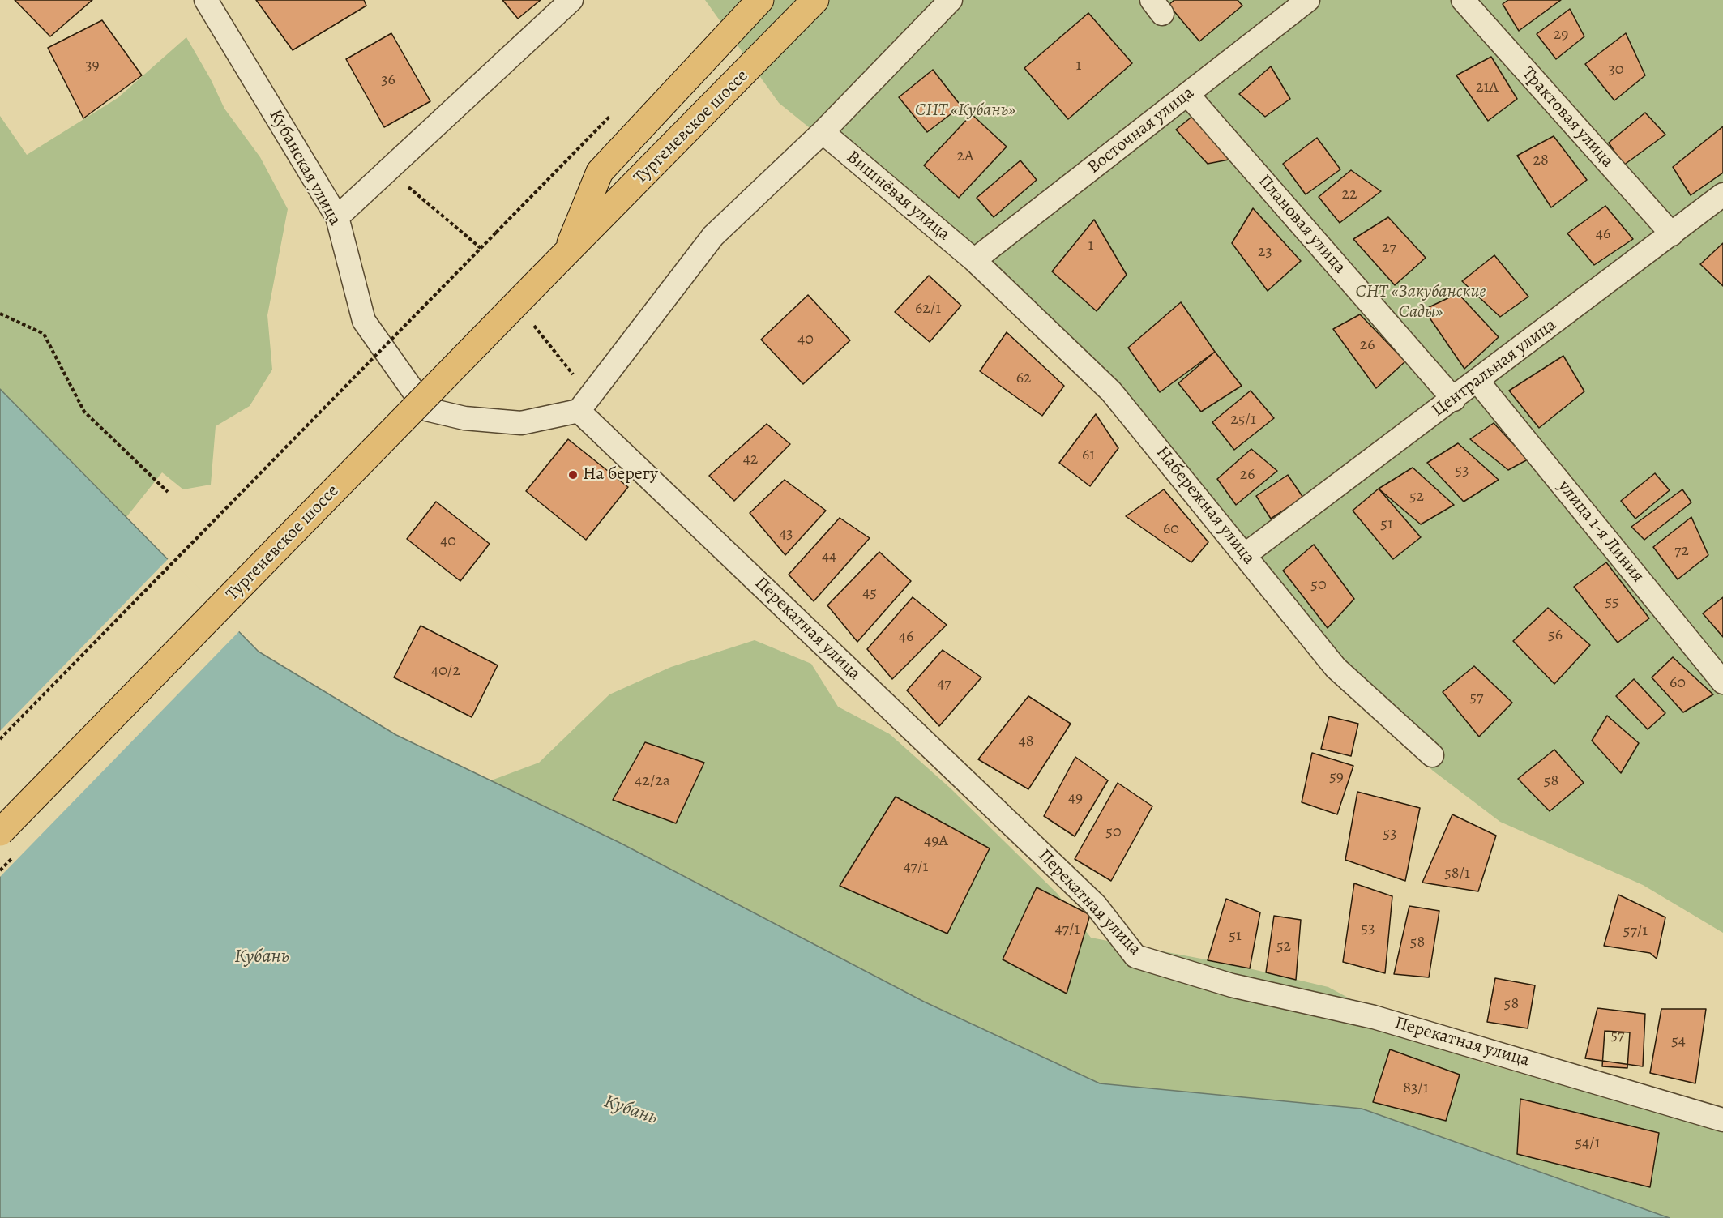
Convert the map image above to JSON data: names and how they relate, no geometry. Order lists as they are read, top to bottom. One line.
{"streets":{"highway":["Тургеневское шоссе"],"street":["Трактовая улица","Восточная улица","Кубанская улица","Вишнёвая улица","Плановая улица","Центральная улица","Набережная улица","улица 1-я Линия","Перекатная улица"]},"crossings":[["Трактовая улица","Центральная улица"],["Восточная улица","Вишнёвая улица"],["Восточная улица","Плановая улица"],["Восточная улица","Набережная улица"],["Кубанская улица","Перекатная улица"],["Вишнёвая улица","Набережная улица"],["Плановая улица","Центральная улица"],["Центральная улица","Набережная улица"],["Центральная улица","улица 1-я Линия"]],"water":["Кубань"],"parks":["СНТ «Кубань»","СНТ «Закубанские Сады»"],"places":["На берегу"],"house_numbers":["29","39","1","30","36","21А","2А","28","22","46","1","27","23","62/1","40","26","62","25/1","61","42","53","26","52","51","60","43","40","72","44","50","45","55","56","46","40/2","60","47","57","48","59","42/2а","58","49","50","53","49А","47/1","58/1","53","47/1","57/1","51","58","52","58","57","54","83/1","54/1"]}
